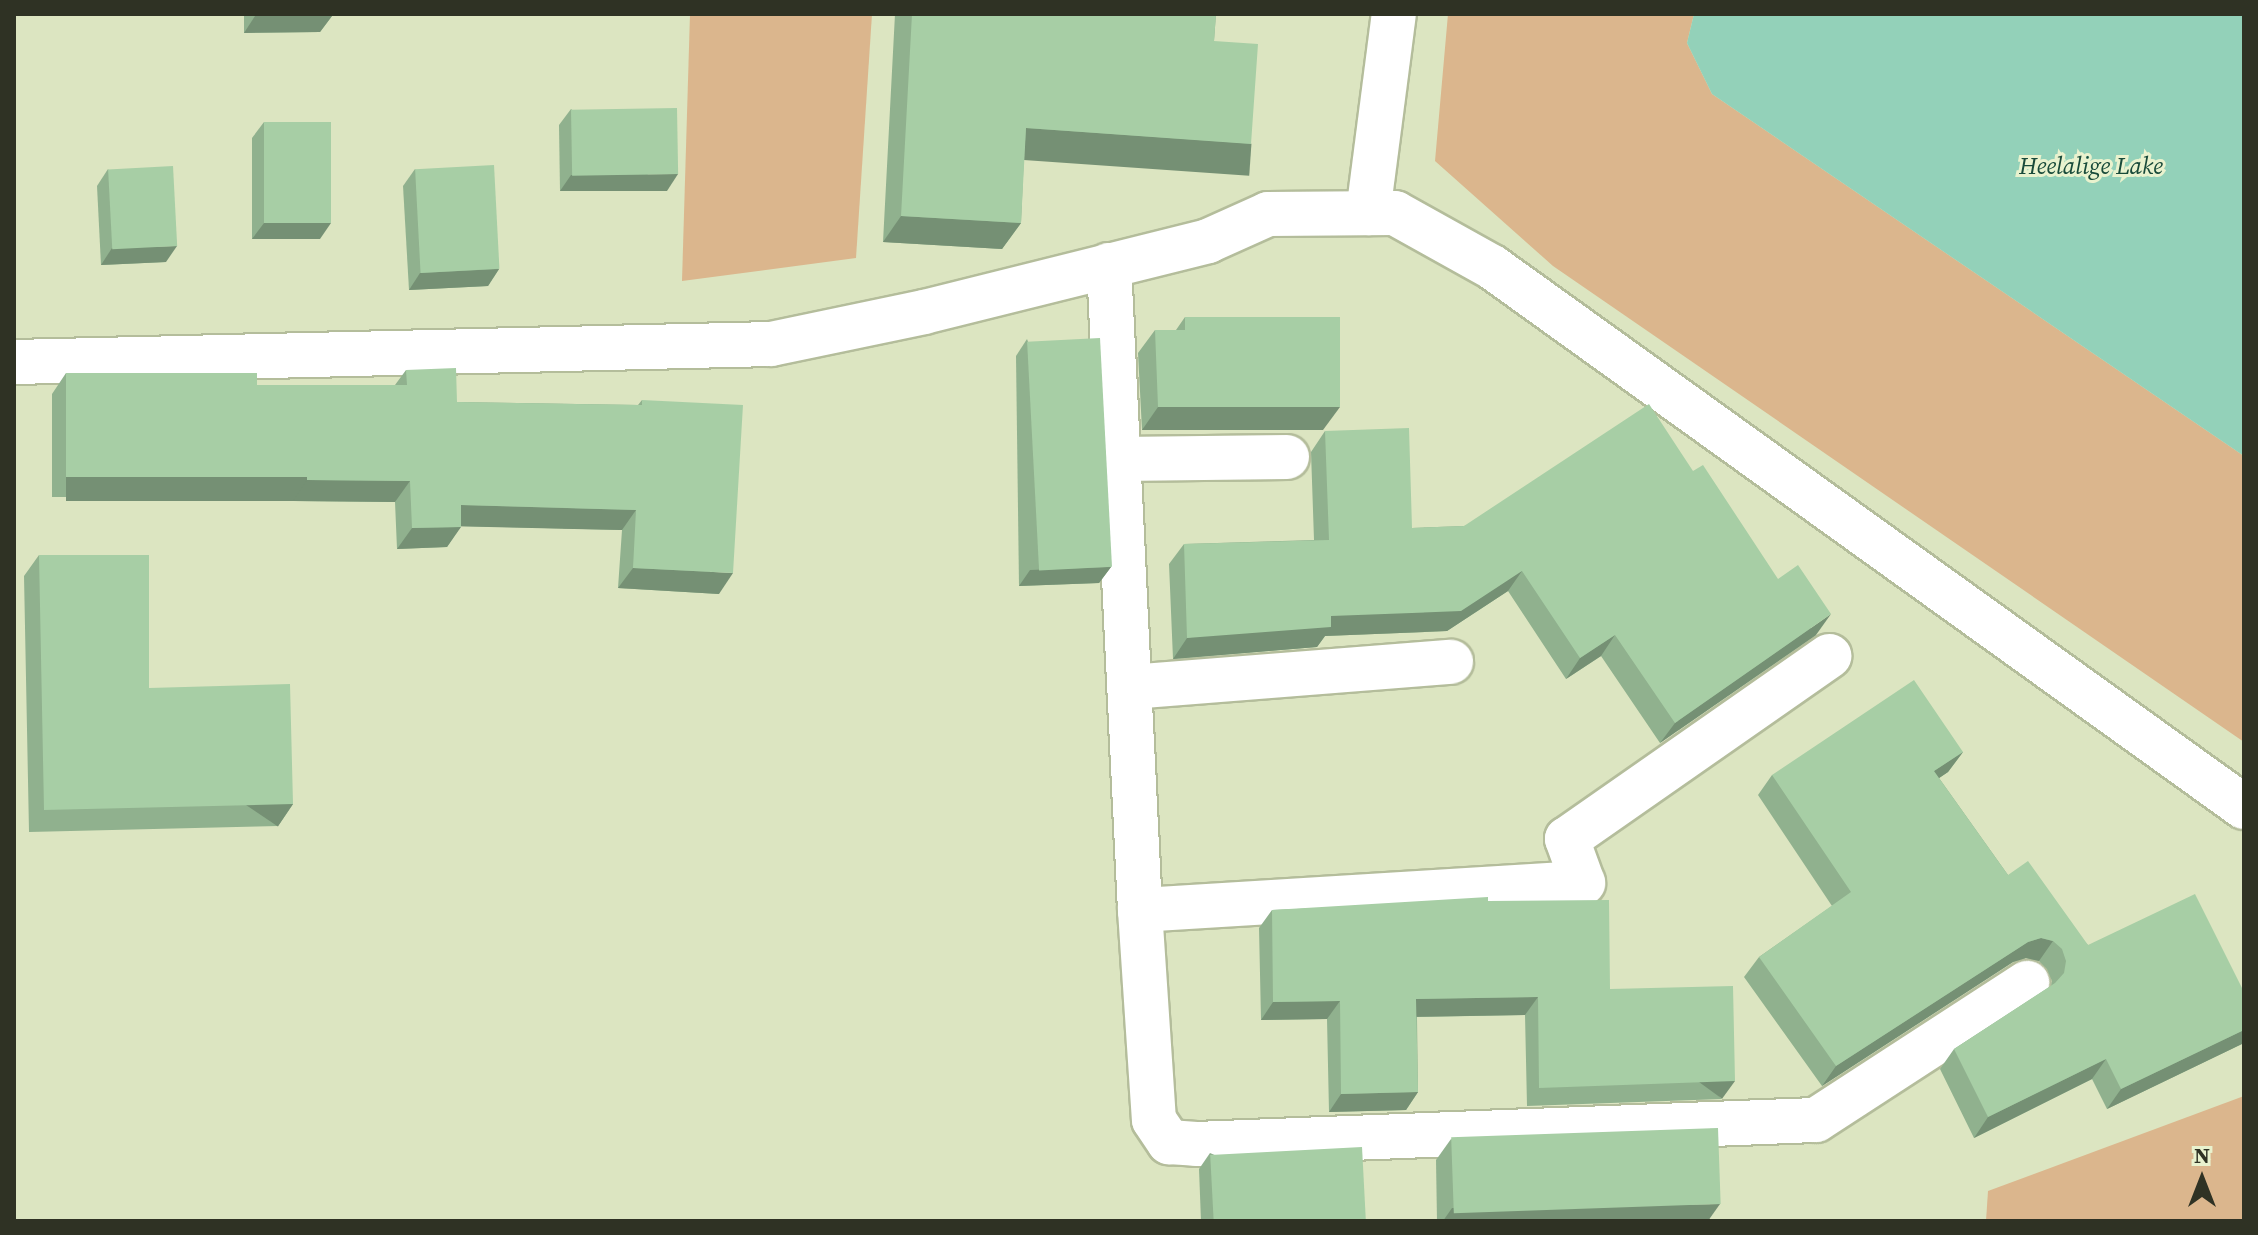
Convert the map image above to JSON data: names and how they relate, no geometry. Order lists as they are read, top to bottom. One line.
{"water":["Heelalige Lake"],"north":"top"}
